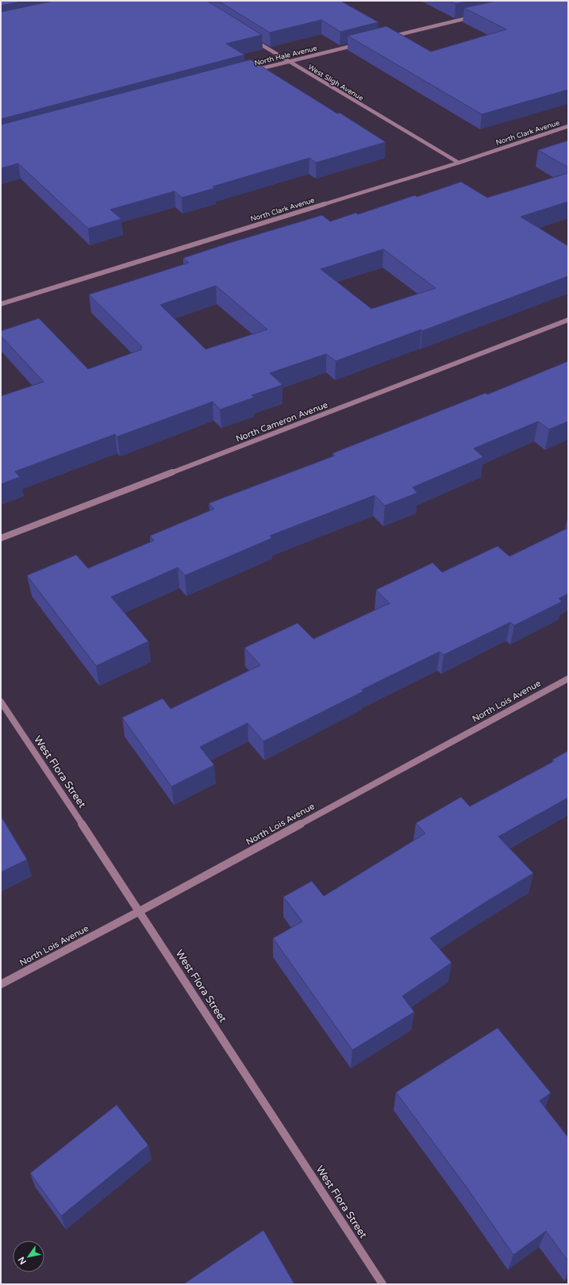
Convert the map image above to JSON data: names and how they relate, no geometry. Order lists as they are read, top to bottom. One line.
{"streets":{"street":["North Hale Avenue","West Sligh Avenue","North Clark Avenue","North Cameron Avenue","North Lois Avenue","West Flora Street"]},"crossings":[["North Hale Avenue","West Sligh Avenue"],["West Sligh Avenue","North Clark Avenue"],["North Lois Avenue","West Flora Street"]],"north":"bottom left"}
